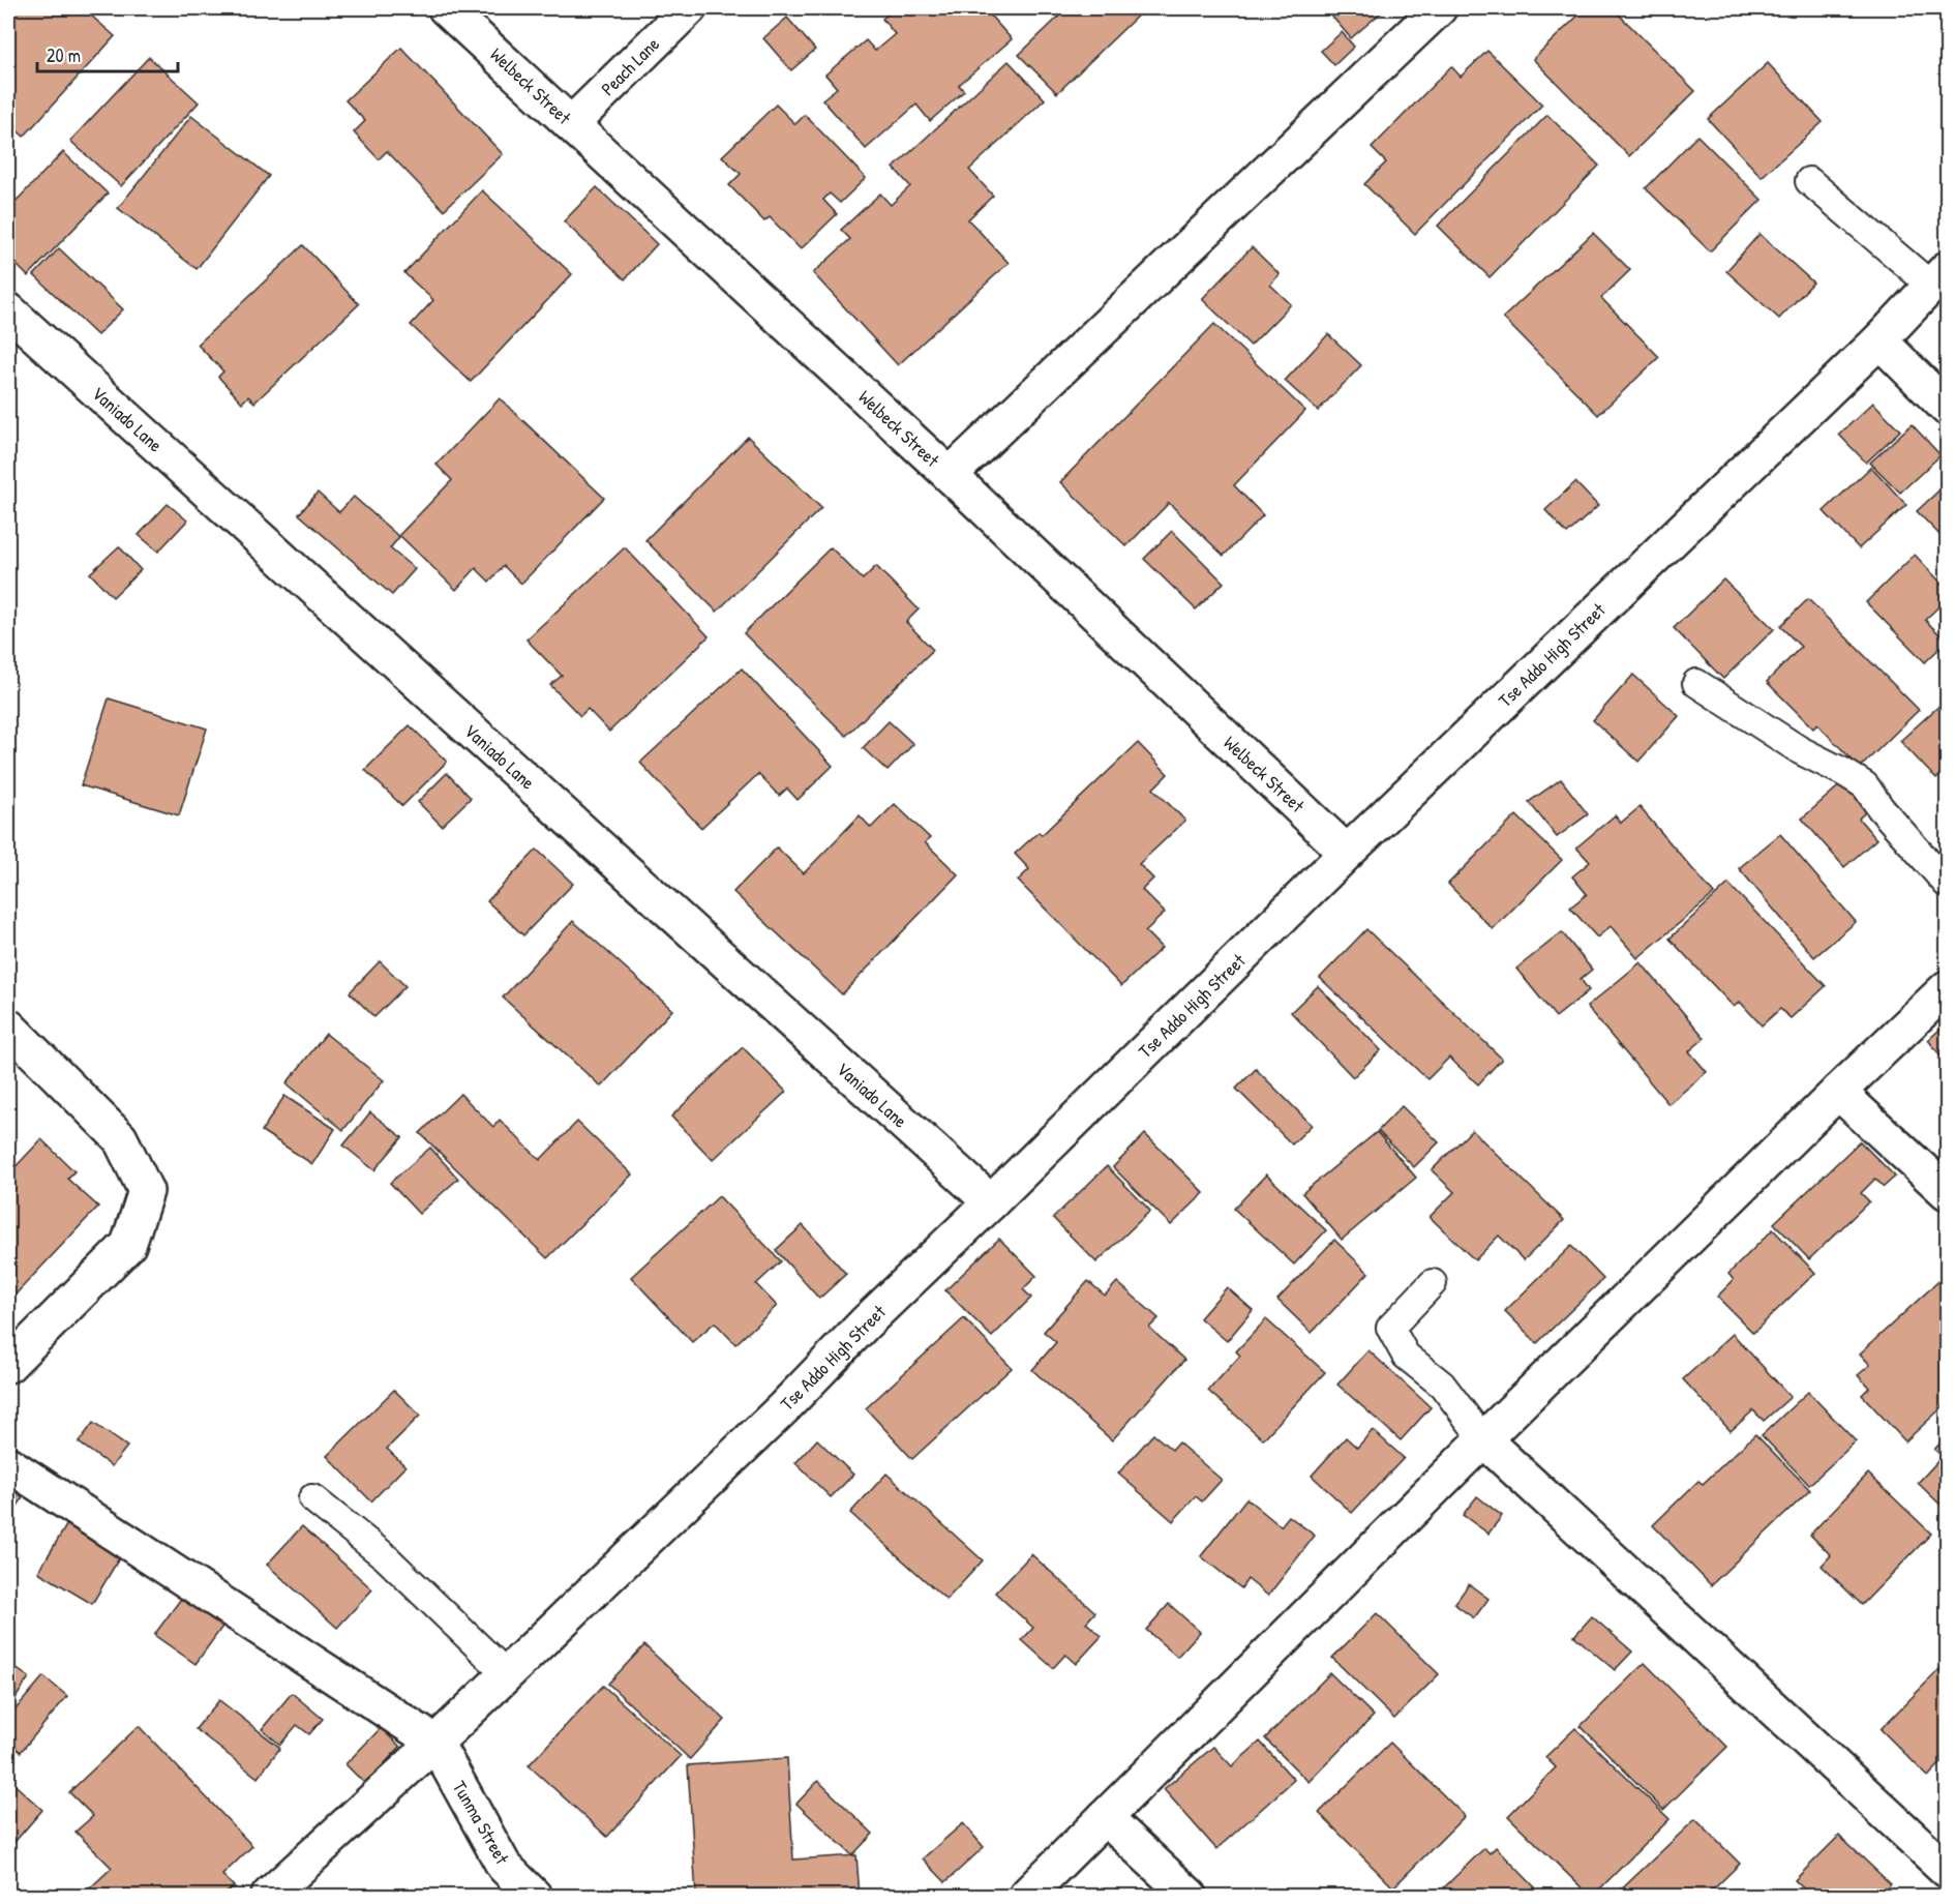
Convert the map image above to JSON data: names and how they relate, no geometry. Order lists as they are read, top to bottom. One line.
{"streets":{"street":["Peach Lane","Welbeck Street","Vaniado Lane","Tse Addo High Street","Tunma Street"]},"crossings":[["Peach Lane","Welbeck Street"],["Welbeck Street","Tse Addo High Street"],["Vaniado Lane","Tse Addo High Street"],["Tse Addo High Street","Tunma Street"]],"scale_bar":"20 m"}
